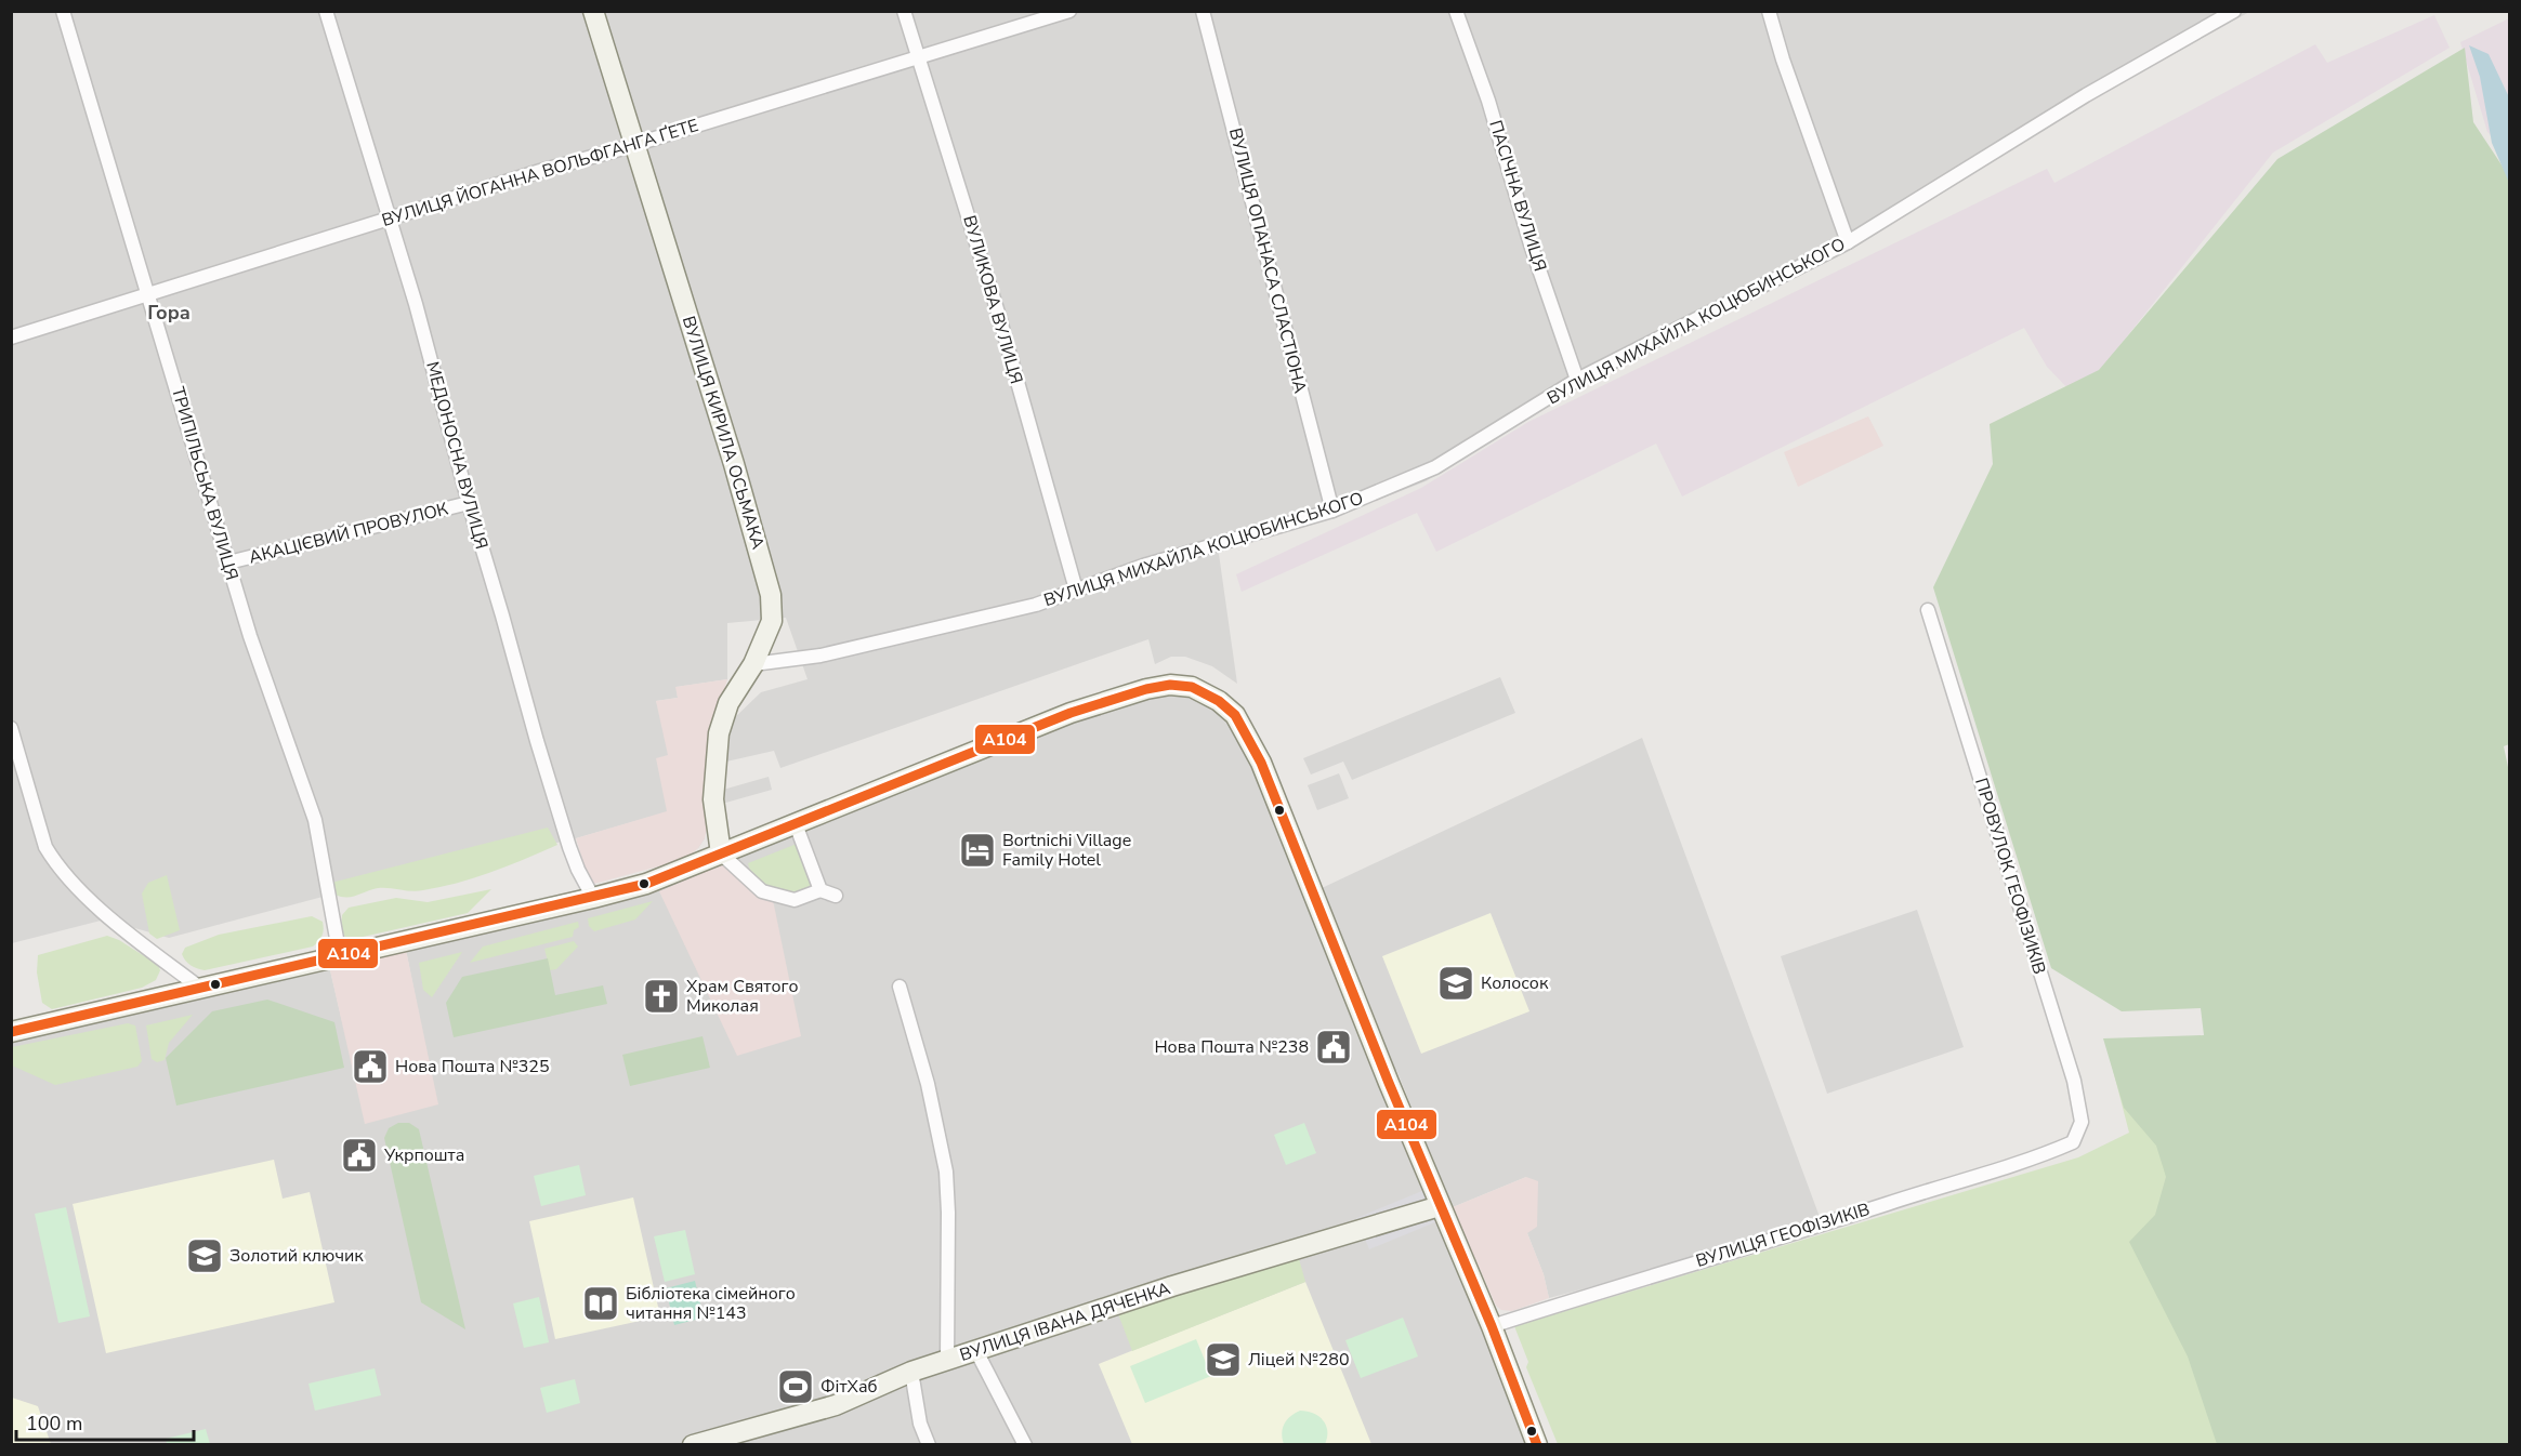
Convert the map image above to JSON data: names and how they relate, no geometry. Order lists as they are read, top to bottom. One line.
{"streets":{"main road":["ВУЛИЦЯ КИРИЛА ОСЬМАКА","ВУЛИЦЯ ІВАНА ДЯЧЕНКА"],"street":["ВУЛИЦЯ ЙОГАННА ВОЛЬФГАНГА ҐЕТЕ","ПАСІЧНА ВУЛИЦЯ","ВУЛИЦЯ ОПАНАСА СЛАСТІОНА","ВУЛИКОВА ВУЛИЦЯ","ВУЛИЦЯ МИХАЙЛА КОЦЮБИНСЬКОГО","МЕДОНОСНА ВУЛИЦЯ","ТРИПІЛЬСЬКА ВУЛИЦЯ","АКАЦІЄВИЙ ПРОВУЛОК","ПРОВУЛОК ГЕОФІЗИКІВ","ВУЛИЦЯ ГЕОФІЗИКІВ"]},"crossings":[["ВУЛИЦЯ ЙОГАННА ВОЛЬФГАНГА ҐЕТЕ","ВУЛИКОВА ВУЛИЦЯ"],["ВУЛИЦЯ ЙОГАННА ВОЛЬФГАНГА ҐЕТЕ","ВУЛИЦЯ КИРИЛА ОСЬМАКА"],["ВУЛИЦЯ ЙОГАННА ВОЛЬФГАНГА ҐЕТЕ","МЕДОНОСНА ВУЛИЦЯ"],["ВУЛИЦЯ ЙОГАННА ВОЛЬФГАНГА ҐЕТЕ","ТРИПІЛЬСЬКА ВУЛИЦЯ"],["ПАСІЧНА ВУЛИЦЯ","ВУЛИЦЯ МИХАЙЛА КОЦЮБИНСЬКОГО"],["ВУЛИЦЯ ОПАНАСА СЛАСТІОНА","ВУЛИЦЯ МИХАЙЛА КОЦЮБИНСЬКОГО"],["ВУЛИКОВА ВУЛИЦЯ","ВУЛИЦЯ МИХАЙЛА КОЦЮБИНСЬКОГО"],["ВУЛИЦЯ МИХАЙЛА КОЦЮБИНСЬКОГО","ВУЛИЦЯ КИРИЛА ОСЬМАКА"],["МЕДОНОСНА ВУЛИЦЯ","АКАЦІЄВИЙ ПРОВУЛОК"],["ТРИПІЛЬСЬКА ВУЛИЦЯ","АКАЦІЄВИЙ ПРОВУЛОК"],["ПРОВУЛОК ГЕОФІЗИКІВ","ВУЛИЦЯ ГЕОФІЗИКІВ"]],"districts":["Гора"],"places":{"hotel":["Bortnichi Village Family Hotel"],"school or university":["Колосок","Золотий ключик","Ліцей №280"],"church":["Храм Святого Миколая"],"public building":["Нова Пошта №238","Нова Пошта №325","Укрпошта"],"library":["Бібліотека сімейного читання №143"],"sports":["ФітХаб"]},"lines":["transit line А104"],"scale_bar":"100 m"}
